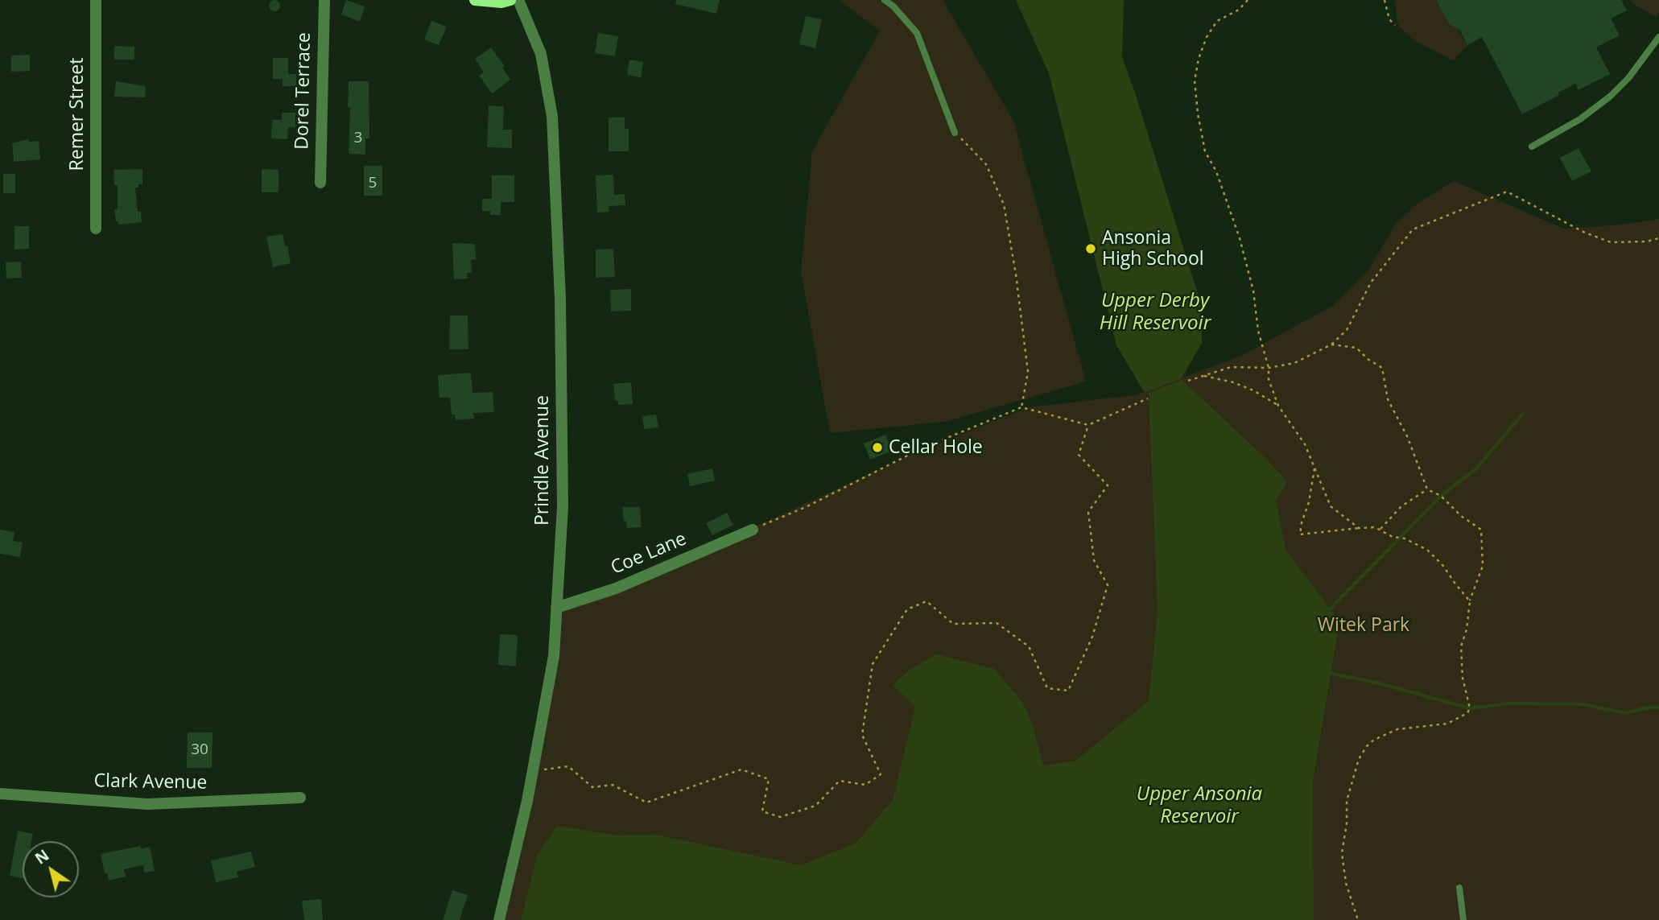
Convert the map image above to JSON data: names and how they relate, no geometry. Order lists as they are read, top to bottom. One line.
{"streets":{"street":["Dorel Terrace","Remer Street","Prindle Avenue","Coe Lane","Clark Avenue"]},"crossings":[["Prindle Avenue","Coe Lane"]],"water":["Upper Derby Hill Reservoir","Upper Ansonia Reservoir"],"parks":["Witek Park"],"places":["Ansonia High School","Cellar Hole"],"house_numbers":["3","5","30"],"north":"top left"}
